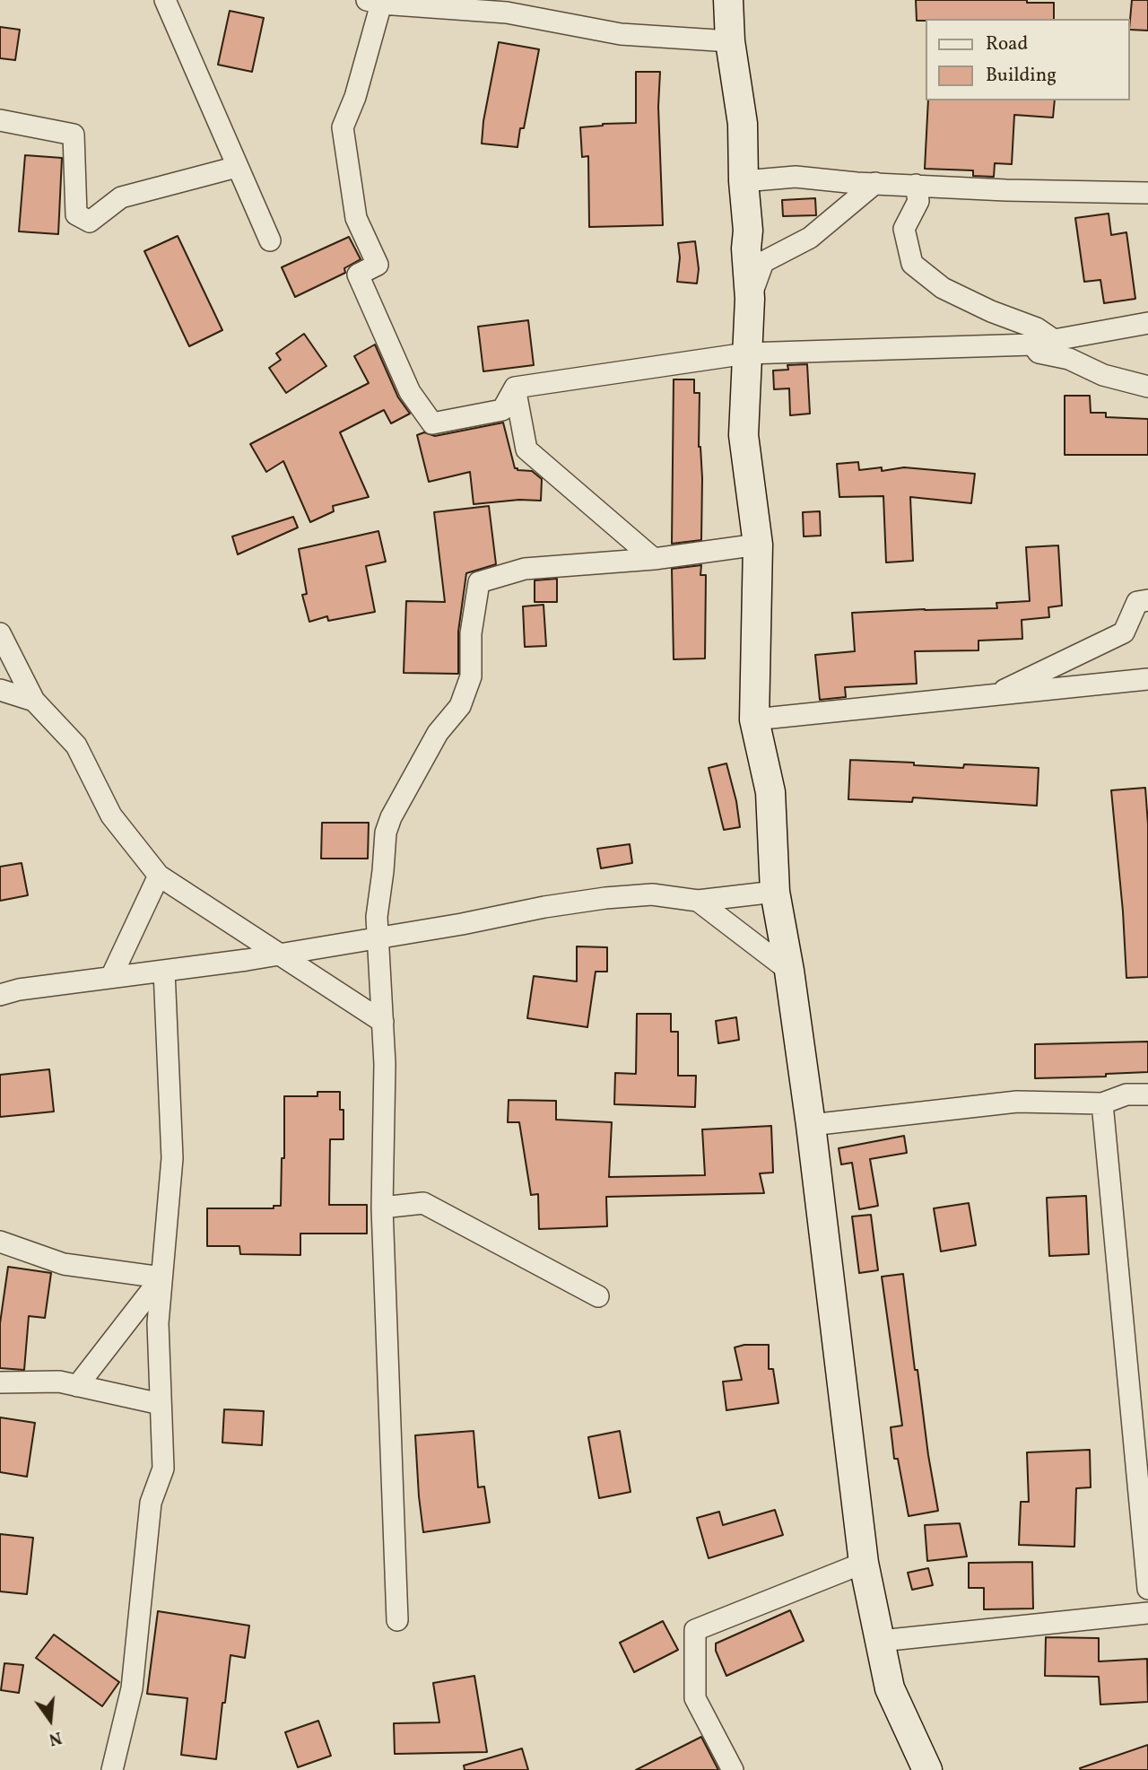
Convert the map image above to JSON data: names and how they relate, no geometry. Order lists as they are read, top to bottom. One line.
{"legend":["Road","Building"],"north":"bottom"}
